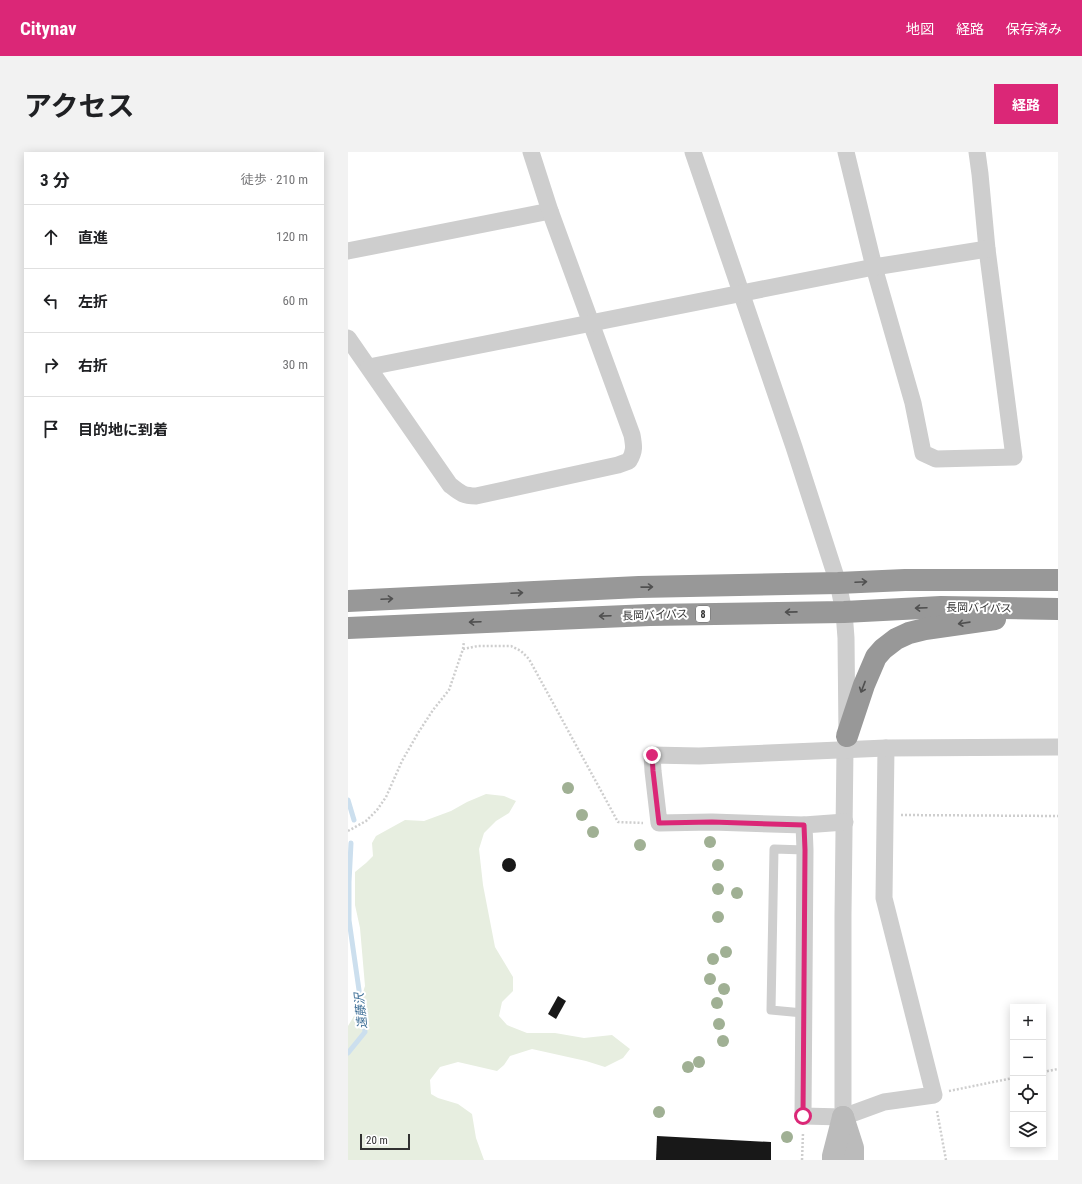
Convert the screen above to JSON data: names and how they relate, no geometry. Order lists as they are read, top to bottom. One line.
{"streets":{"highway":["長岡バイパス","8"]},"water":["遠藤沢"],"scale_bar":"20 m","page":{"header":"Citynav","nav":["地図","経路","保存済み"],"title":"アクセス","buttons":"経路","heading":["3 分","徒歩 · 210 m"],"list":[["直進","120 m"],["左折","60 m"],["右折","30 m"],"目的地に到着"],"map_buttons":["+","−"],"scale":"20 m"}}
